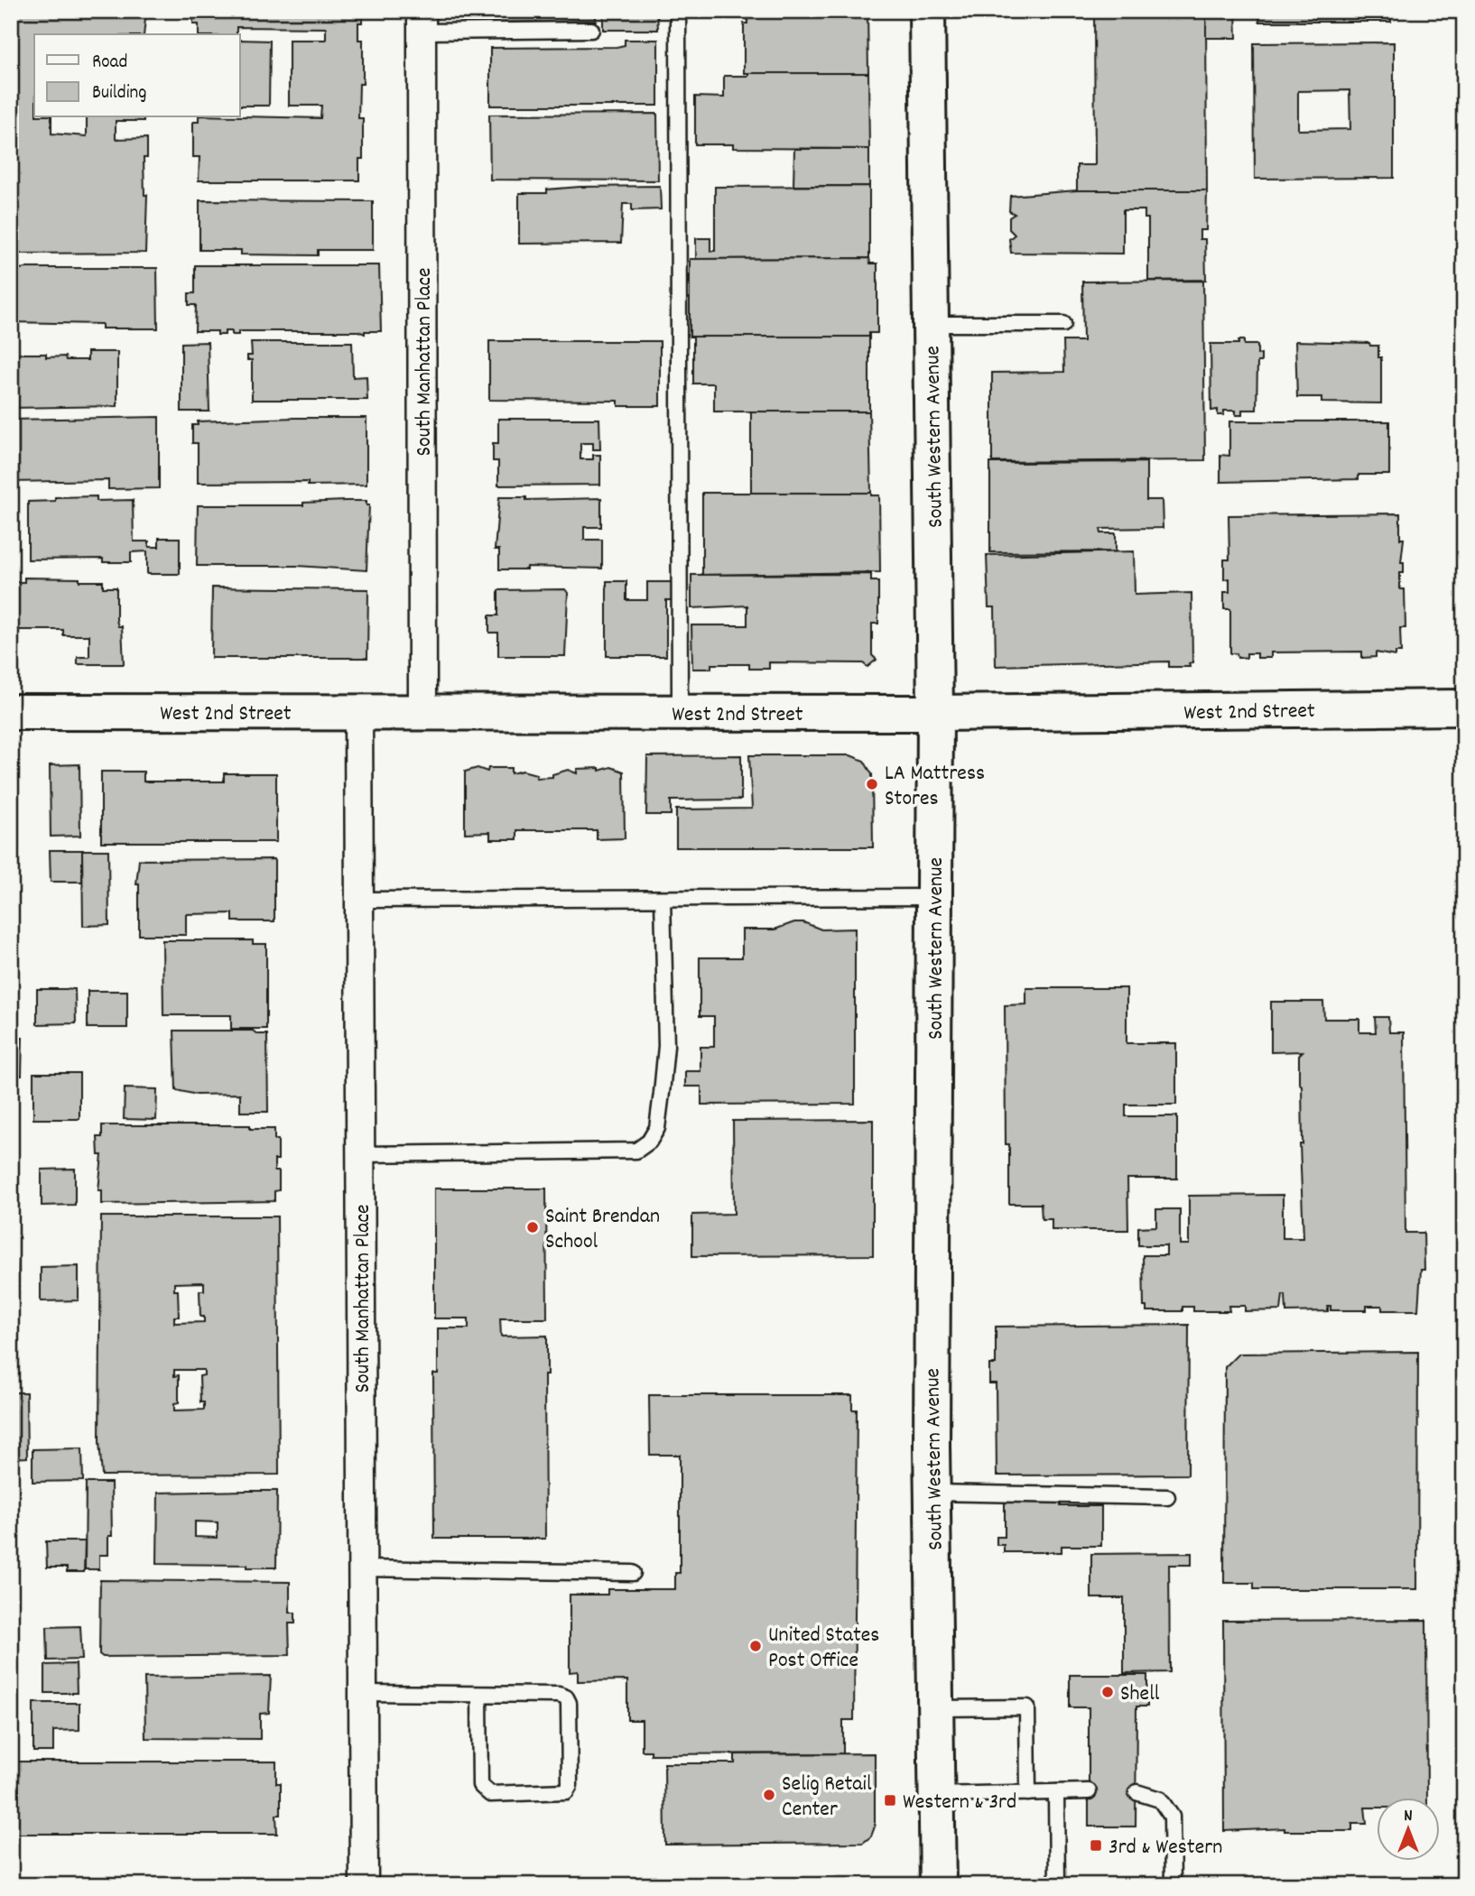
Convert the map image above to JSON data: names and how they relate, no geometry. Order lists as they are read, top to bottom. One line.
{"streets":{"main road":["South Western Avenue","West 2nd Street"],"street":["South Manhattan Place"]},"crossings":[["South Manhattan Place","West 2nd Street"],["South Western Avenue","West 2nd Street"]],"places":{"other":["LA Mattress Stores","Saint Brendan School","United States Post Office","Shell","Selig Retail Center"],"transit":["Western & 3rd","3rd & Western"]},"legend":["Road","Building"],"north":"top"}
